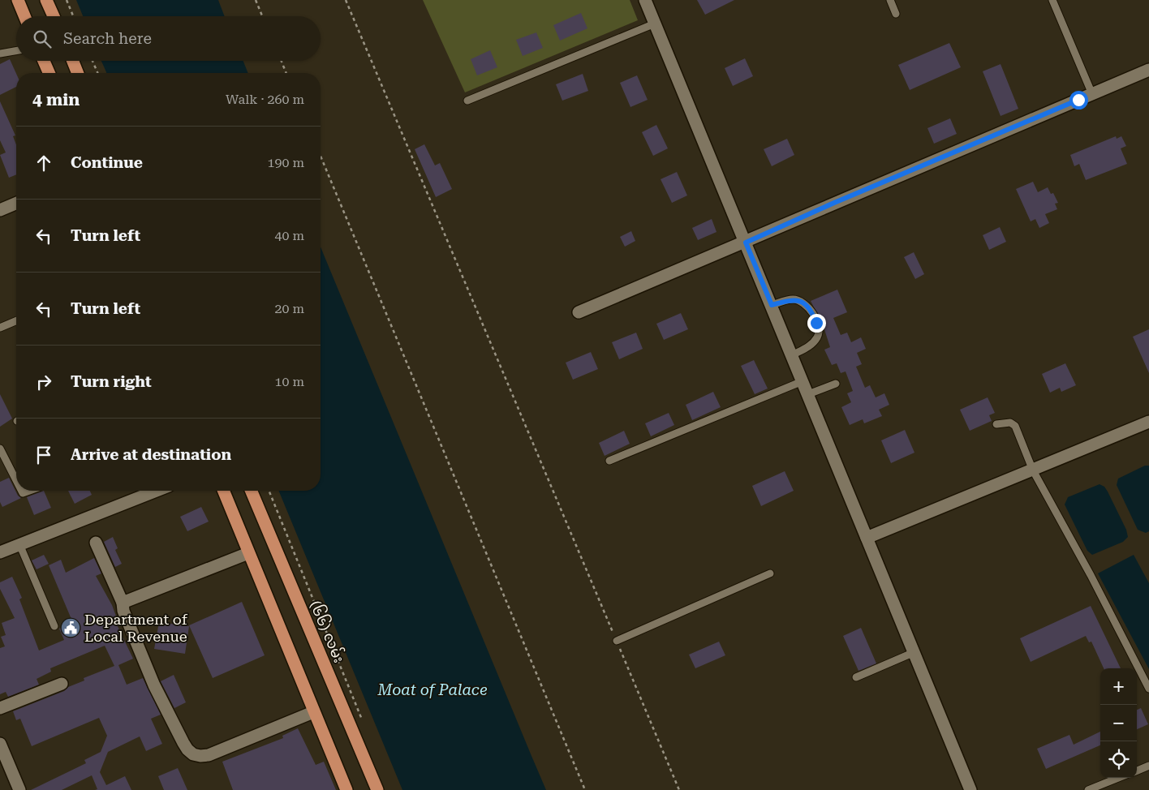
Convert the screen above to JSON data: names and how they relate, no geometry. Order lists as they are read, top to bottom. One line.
{"streets":{"main road":["(၆၆) လမ်း"]},"water":["Moat of Palace"],"places":{"public building":["Department of Local Revenue"]},"page":{"search":"Search here","heading":["4 min","Walk · 260 m"],"list":[["Continue","190 m"],["Turn left","40 m"],["Turn left","20 m"],["Turn right","10 m"],"Arrive at destination"],"map_buttons":["+","−"]}}
